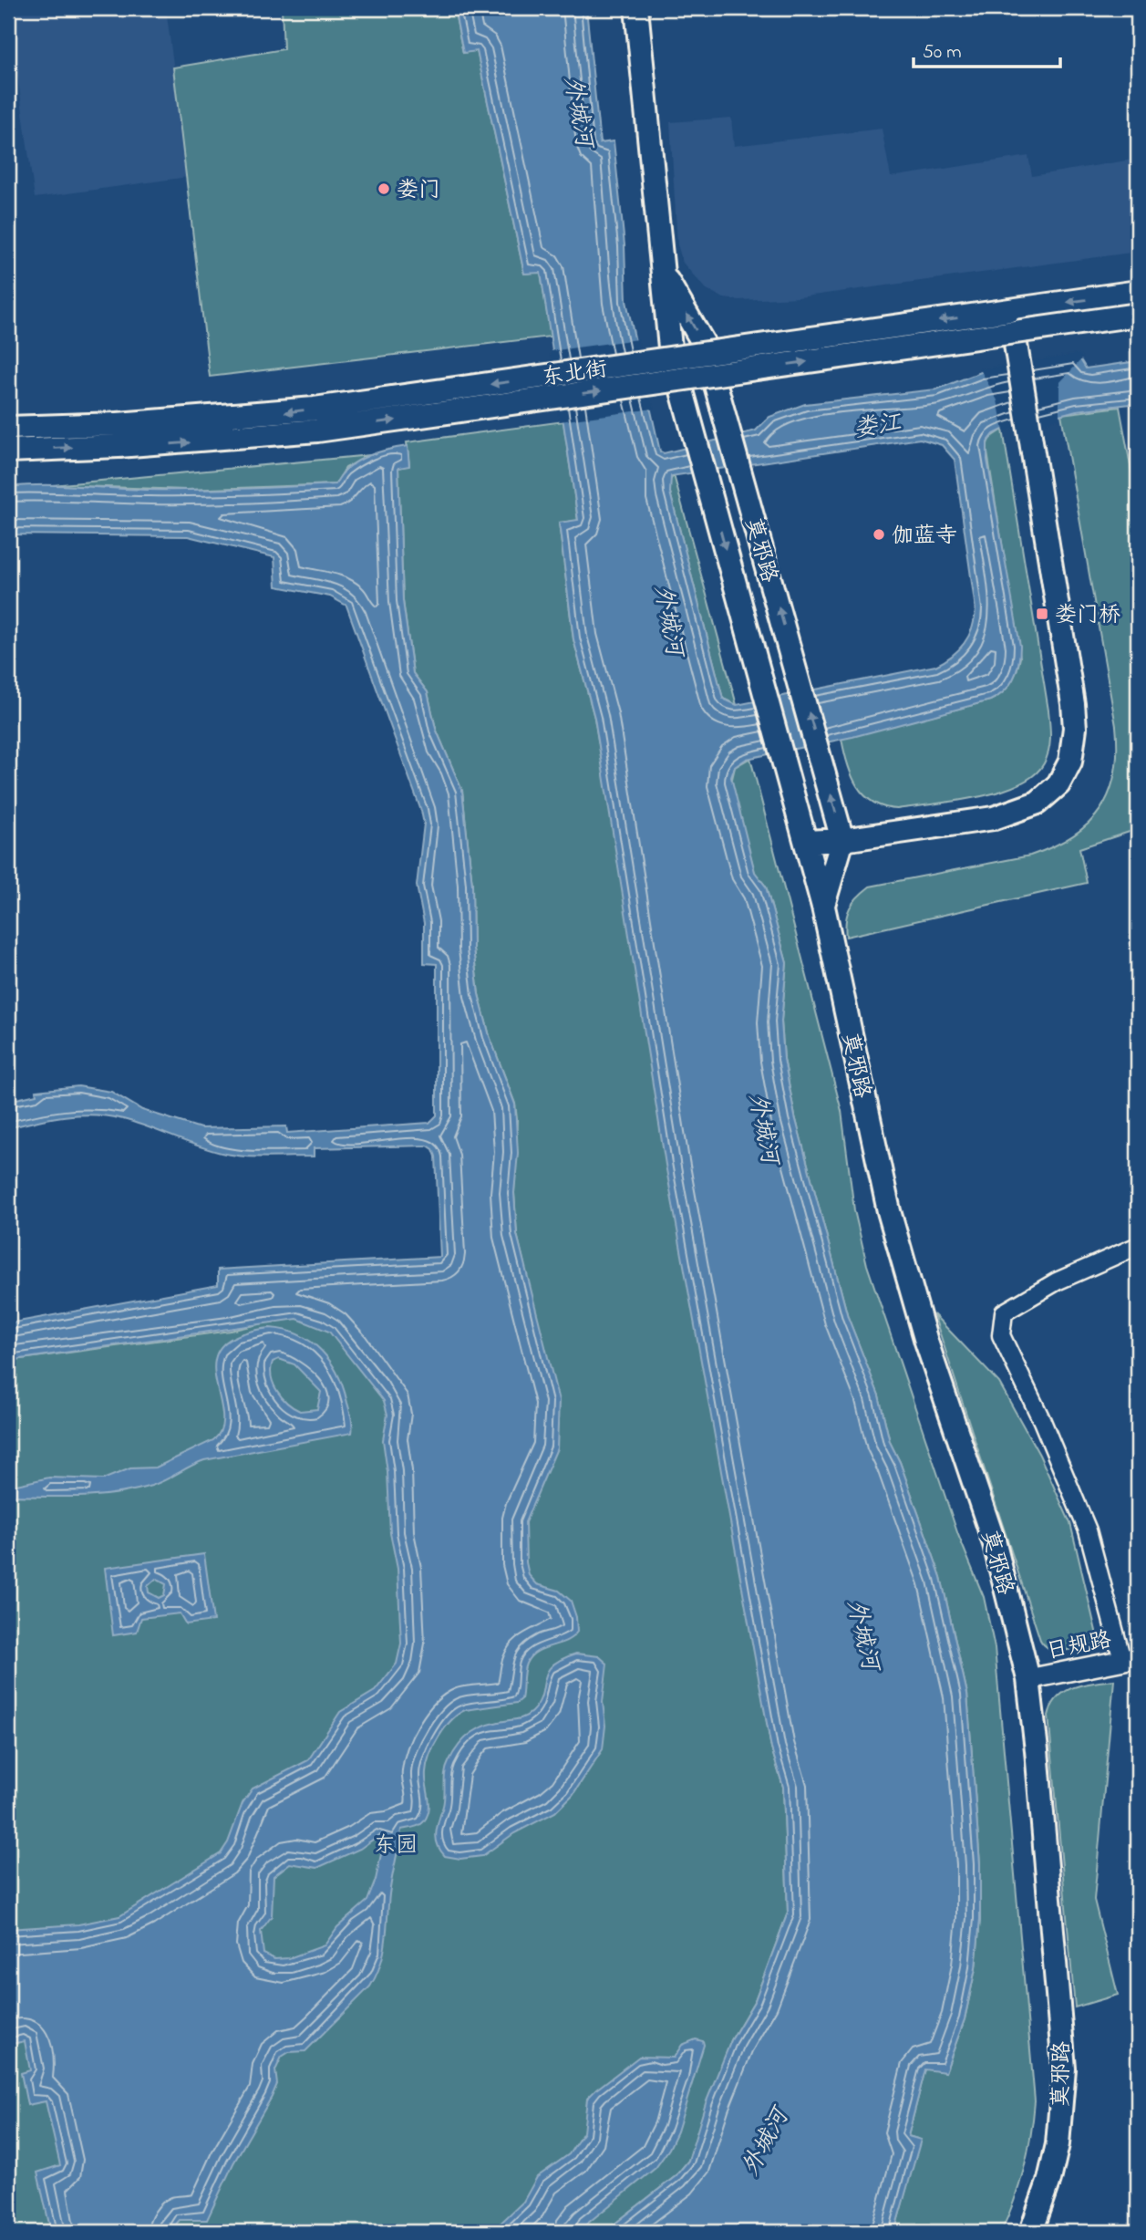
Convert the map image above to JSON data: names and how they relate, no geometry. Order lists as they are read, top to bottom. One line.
{"streets":{"main road":["东北街","莫邪路"],"street":["日规路"]},"crossings":[["莫邪路","日规路"]],"water":["外城河","娄江"],"parks":["东园"],"places":{"other":["娄门","伽蓝寺"],"transit":["娄门桥"]},"scale_bar":"50 m"}
